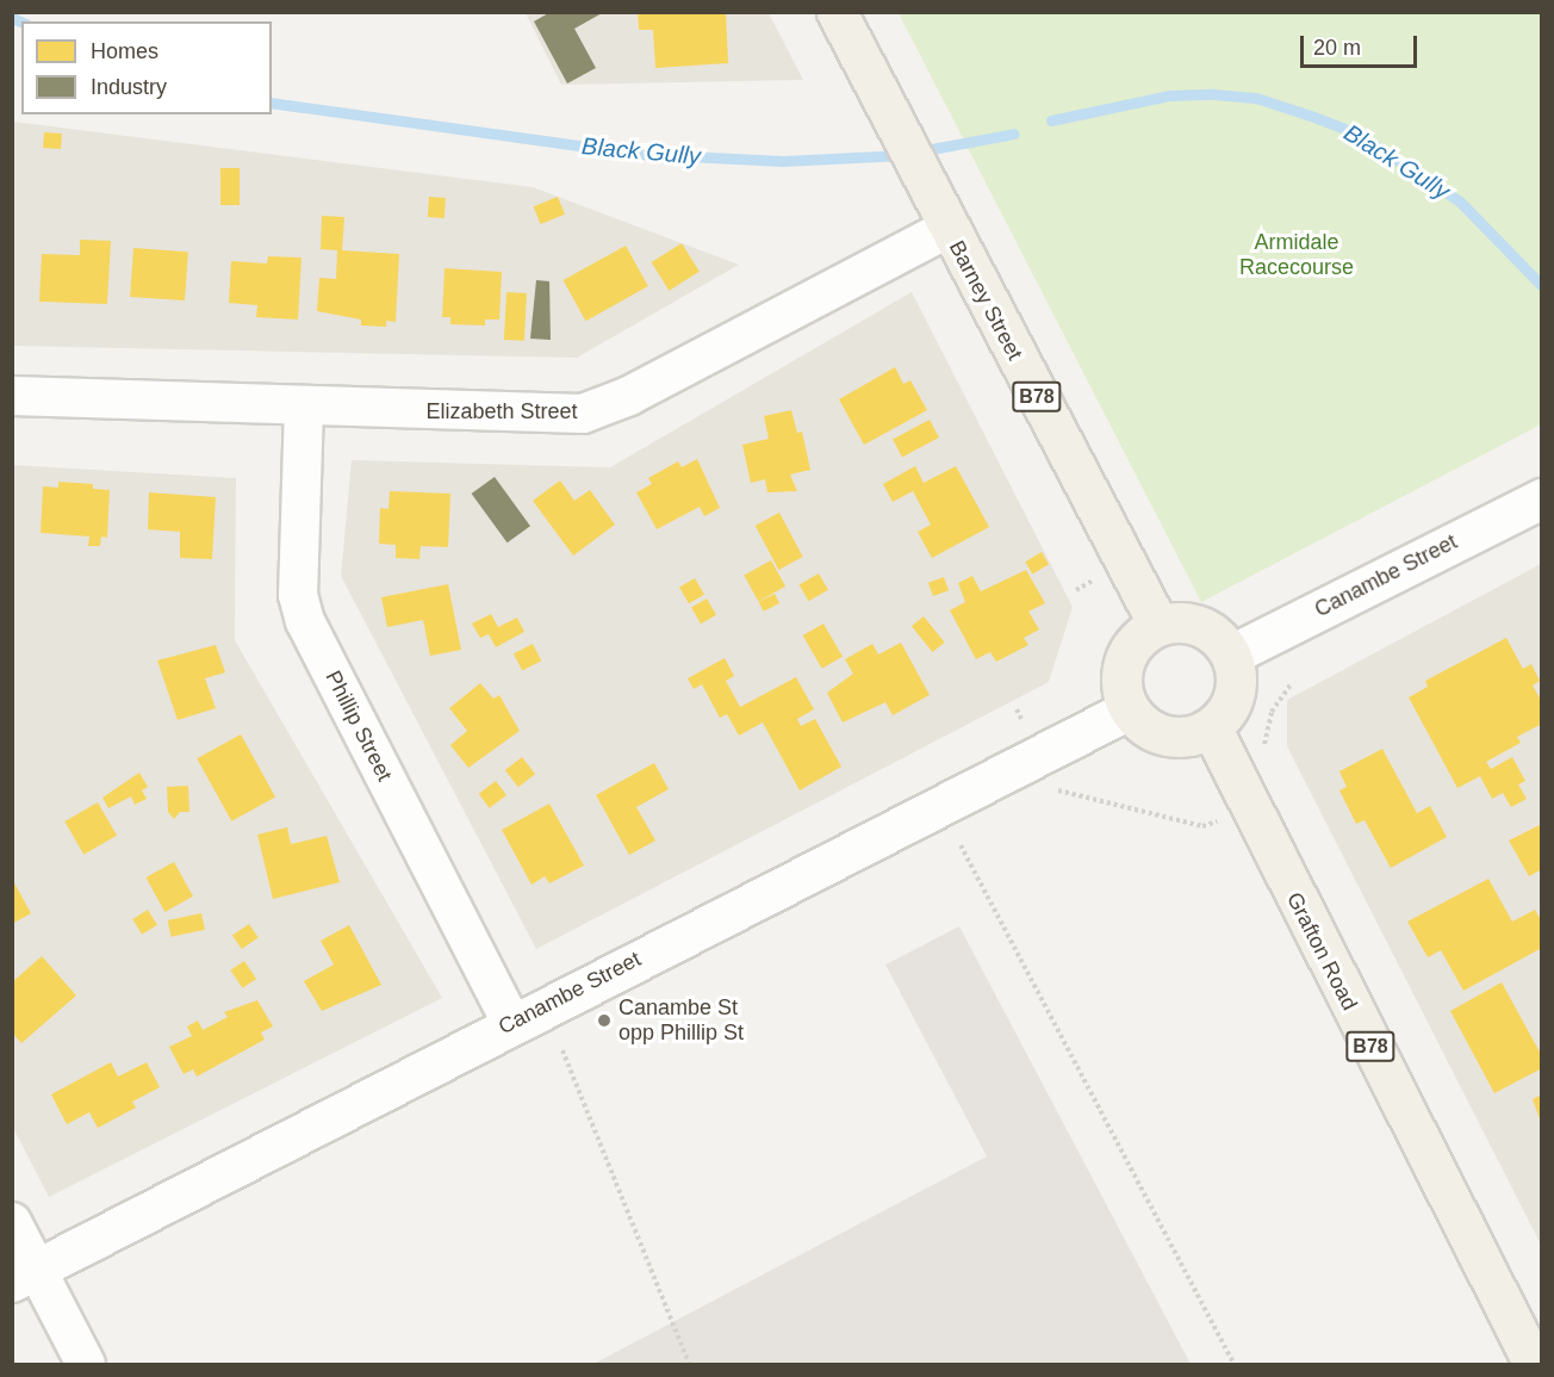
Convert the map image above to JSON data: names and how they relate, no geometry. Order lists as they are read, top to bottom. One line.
{"streets":{"main road":["Barney Street","B78","Grafton Road"],"street":["Elizabeth Street","Canambe Street","Phillip Street"]},"crossings":[["Barney Street","Elizabeth Street"],["Barney Street","Canambe Street"],["Barney Street","Grafton Road"],["Elizabeth Street","Phillip Street"],["Canambe Street","Phillip Street"],["Canambe Street","Grafton Road"]],"water":["Black Gully"],"parks":["Armidale Racecourse"],"places":["Canambe St opp Phillip St"],"legend":["Homes","Industry"],"scale_bar":"20 m"}
